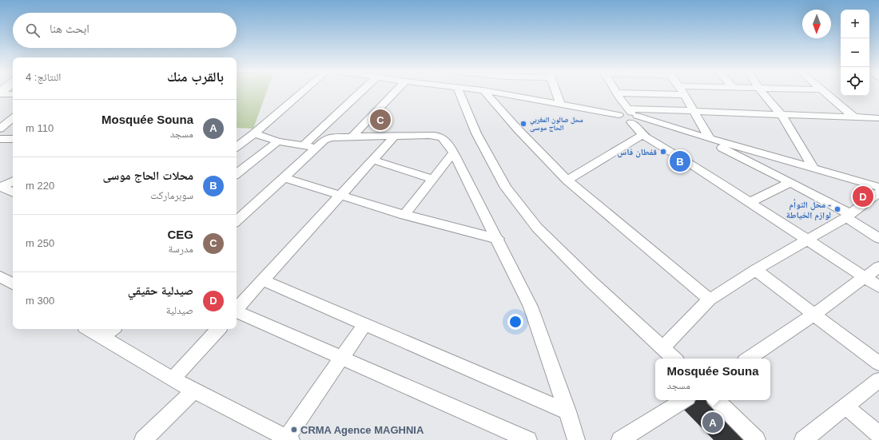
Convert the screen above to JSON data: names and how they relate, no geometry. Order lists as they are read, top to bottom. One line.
{"places":["محل صالون المغربي الحاج موسى","قفطان فاس","محل التوأم - لوازم الخياطة","CRMA Agence MAGHNIA"],"north":"bottom","page":{"map_buttons":["+","−"],"search":"ابحث هنا","heading":["بالقرب منك","النتائج: 4"],"list":[{"mark":"A","name":"Mosquée Souna","note":"مسجد","value":"110 m"},{"mark":"B","name":"محلات الحاج موسى","note":"سوبرماركت","value":"220 m"},{"mark":"C","name":"CEG","note":"مدرسة","value":"250 m"},{"mark":"D","name":"صيدلية حقيقي","note":"صيدلية","value":"300 m"}],"pins":["C","B","D","A"],"popup":["Mosquée Souna","مسجد"]}}
